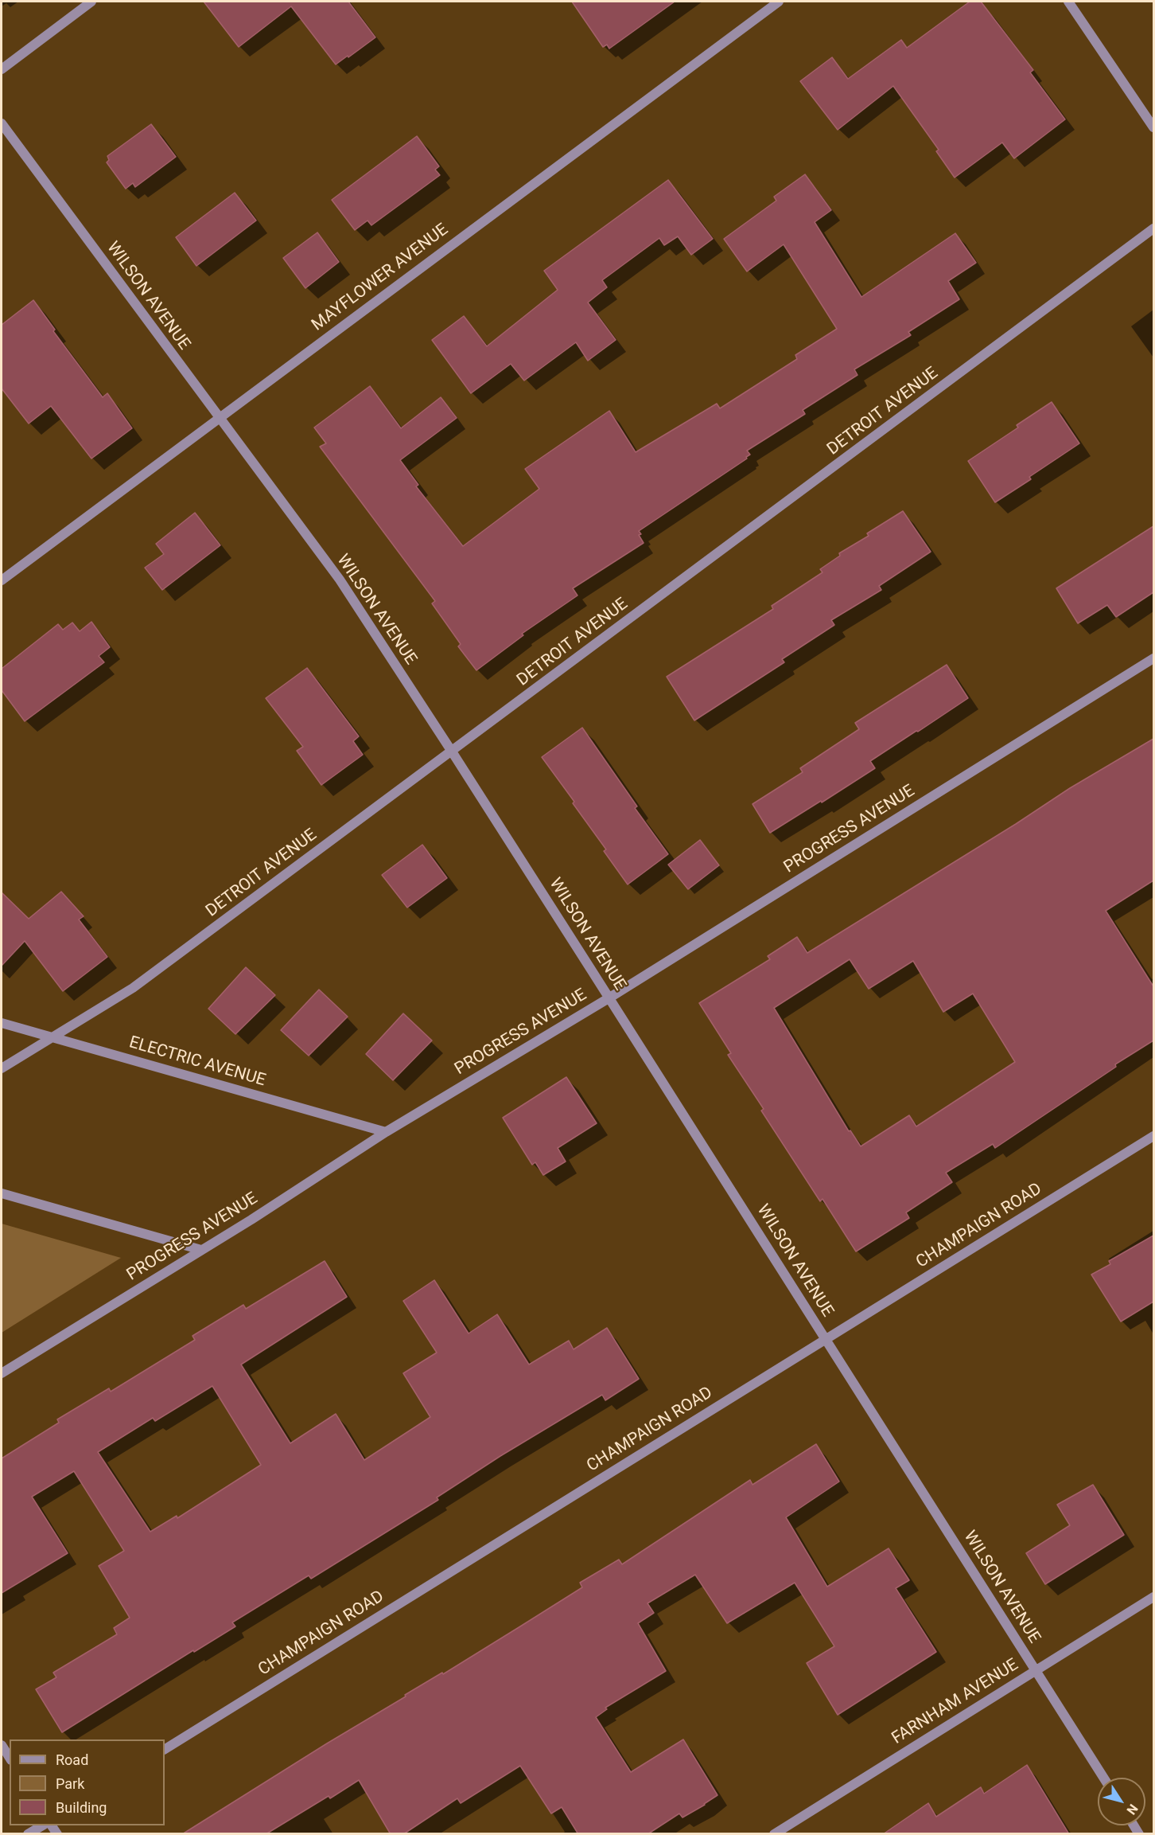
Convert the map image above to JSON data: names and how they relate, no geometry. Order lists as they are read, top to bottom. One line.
{"streets":{"street":["MAYFLOWER AVENUE","WILSON AVENUE","DETROIT AVENUE","PROGRESS AVENUE","ELECTRIC AVENUE","CHAMPAIGN ROAD","FARNHAM AVENUE"]},"crossings":[["MAYFLOWER AVENUE","WILSON AVENUE"],["WILSON AVENUE","DETROIT AVENUE"],["WILSON AVENUE","PROGRESS AVENUE"],["WILSON AVENUE","CHAMPAIGN ROAD"],["WILSON AVENUE","FARNHAM AVENUE"],["DETROIT AVENUE","ELECTRIC AVENUE"],["PROGRESS AVENUE","ELECTRIC AVENUE"]],"legend":["Road","Park","Building"],"north":"bottom right"}
